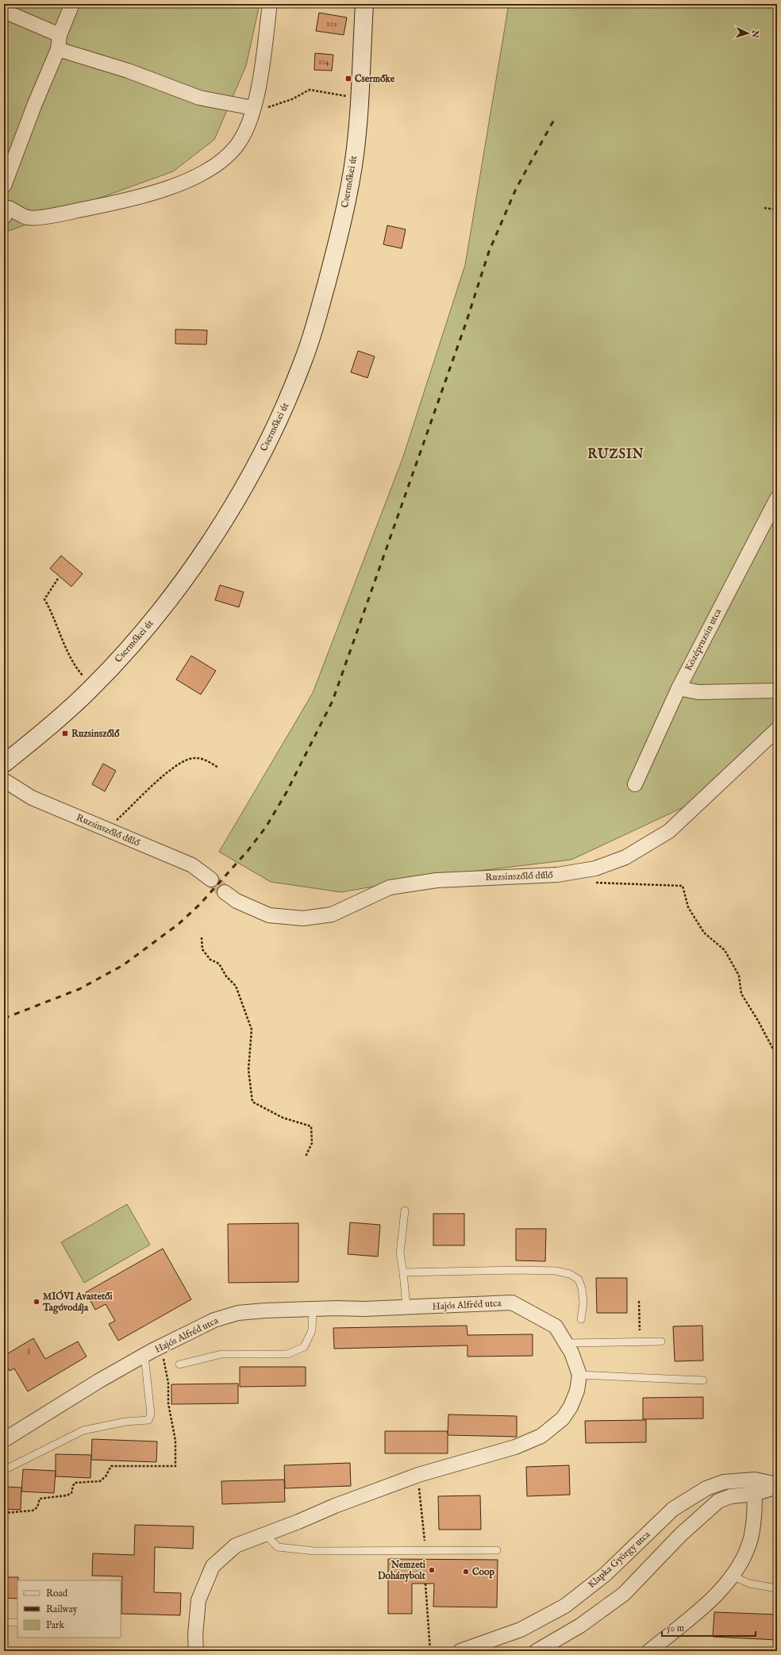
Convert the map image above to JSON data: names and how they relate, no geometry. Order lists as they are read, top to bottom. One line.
{"streets":{"main road":["Csermőkei út"],"street":["Középruzsin utca","Ruzsinszőlő dűlő","Hajós Alfréd utca","Klapka György utca"]},"districts":["RUZSIN"],"places":{"transit":["Csermőke","Ruzsinszőlő"],"other":["MIÓVI Avastetői Tagóvodája","Nemzeti Dohánybolt","Coop"]},"house_numbers":["102","104","3"],"legend":["Road","Railway","Park"],"scale_bar":"50 m","north":"right"}
